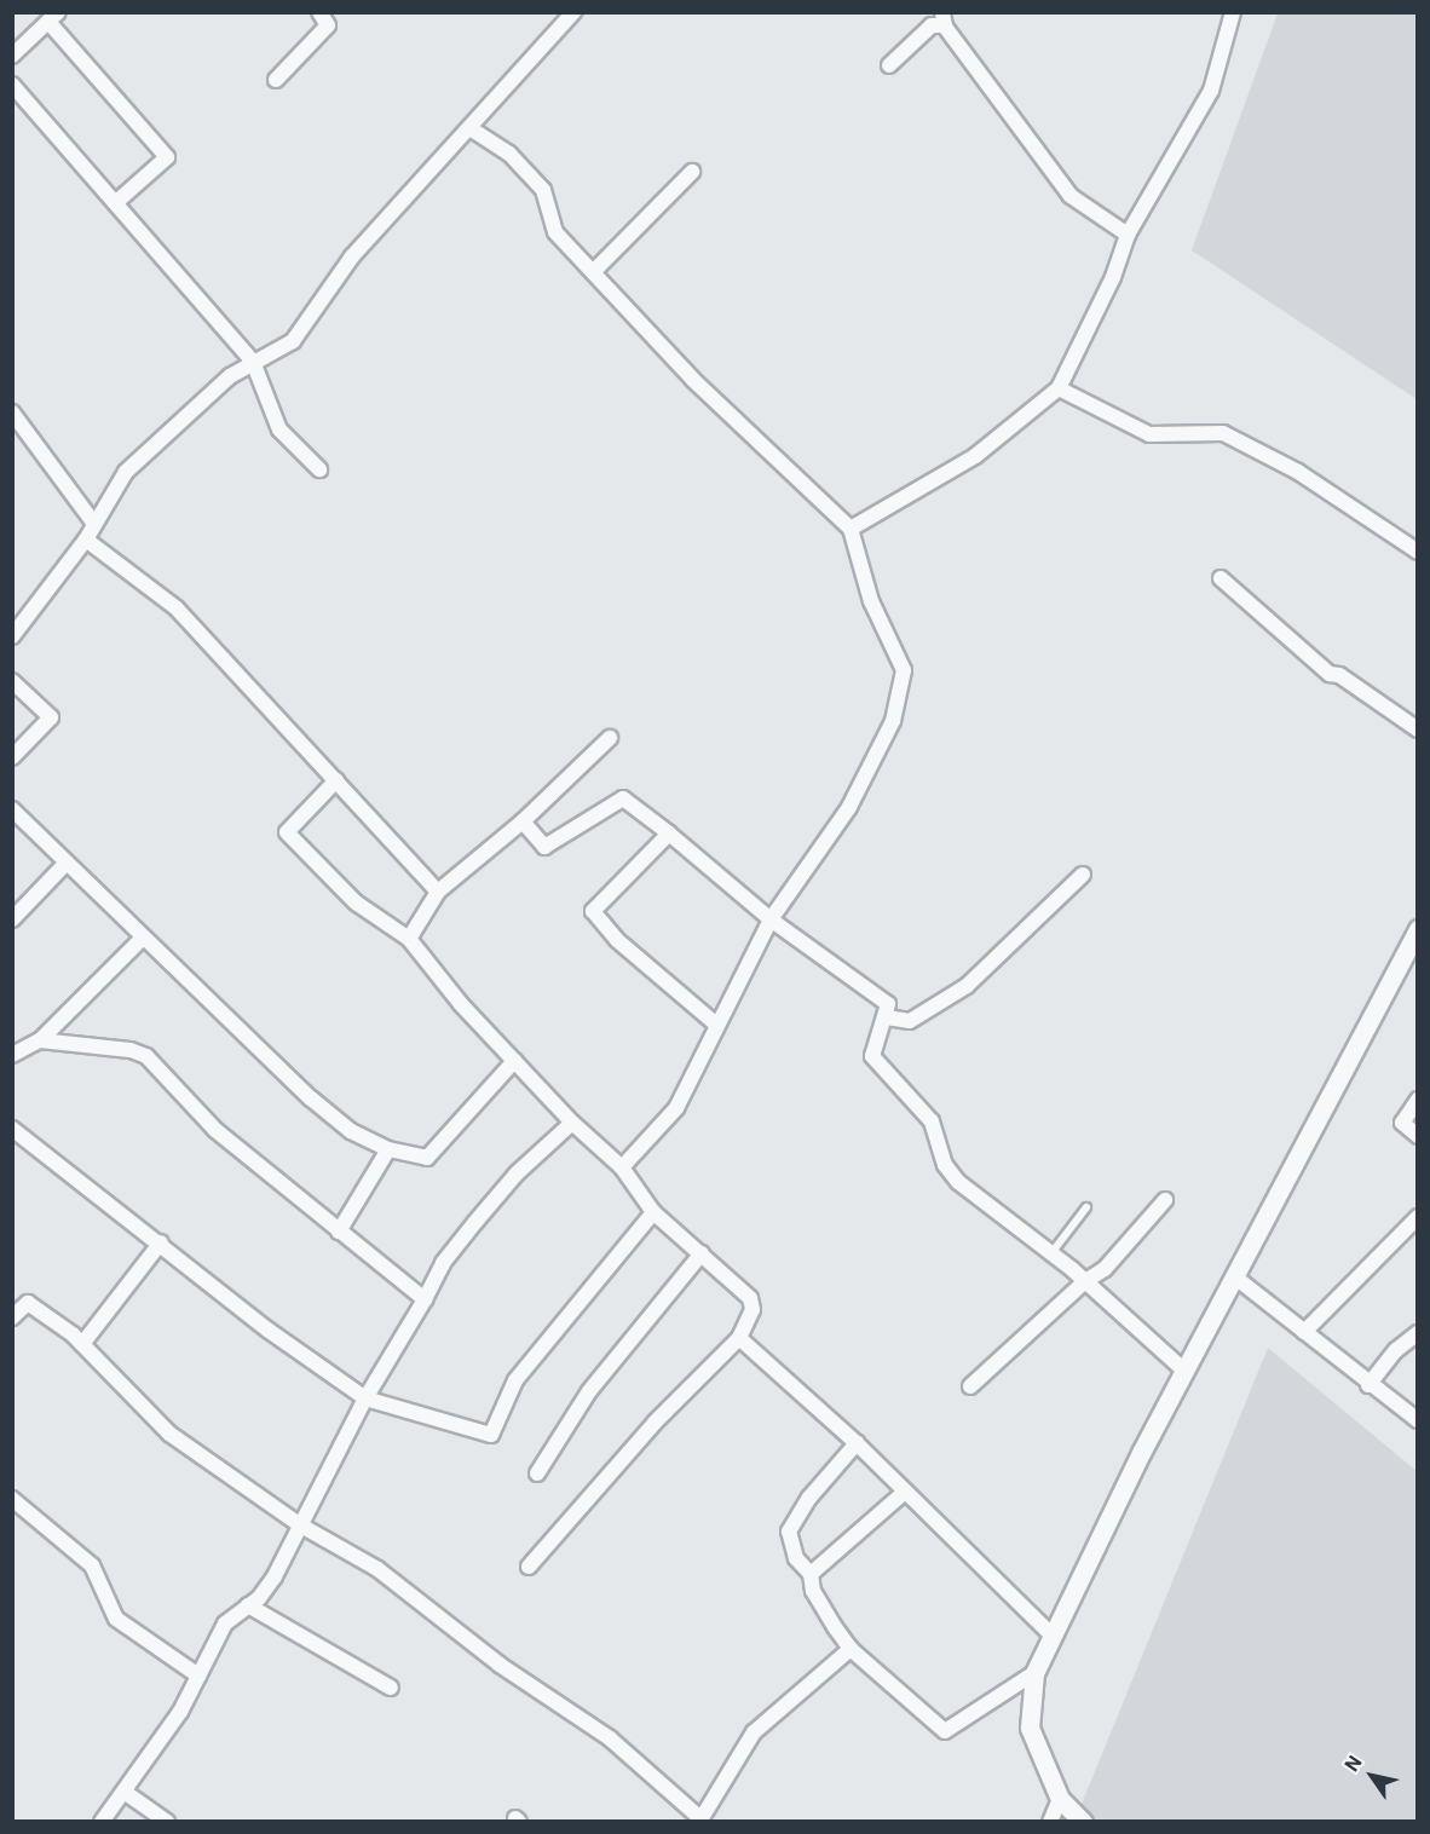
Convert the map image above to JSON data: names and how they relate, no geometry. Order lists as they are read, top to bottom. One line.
{"north":"top left"}
